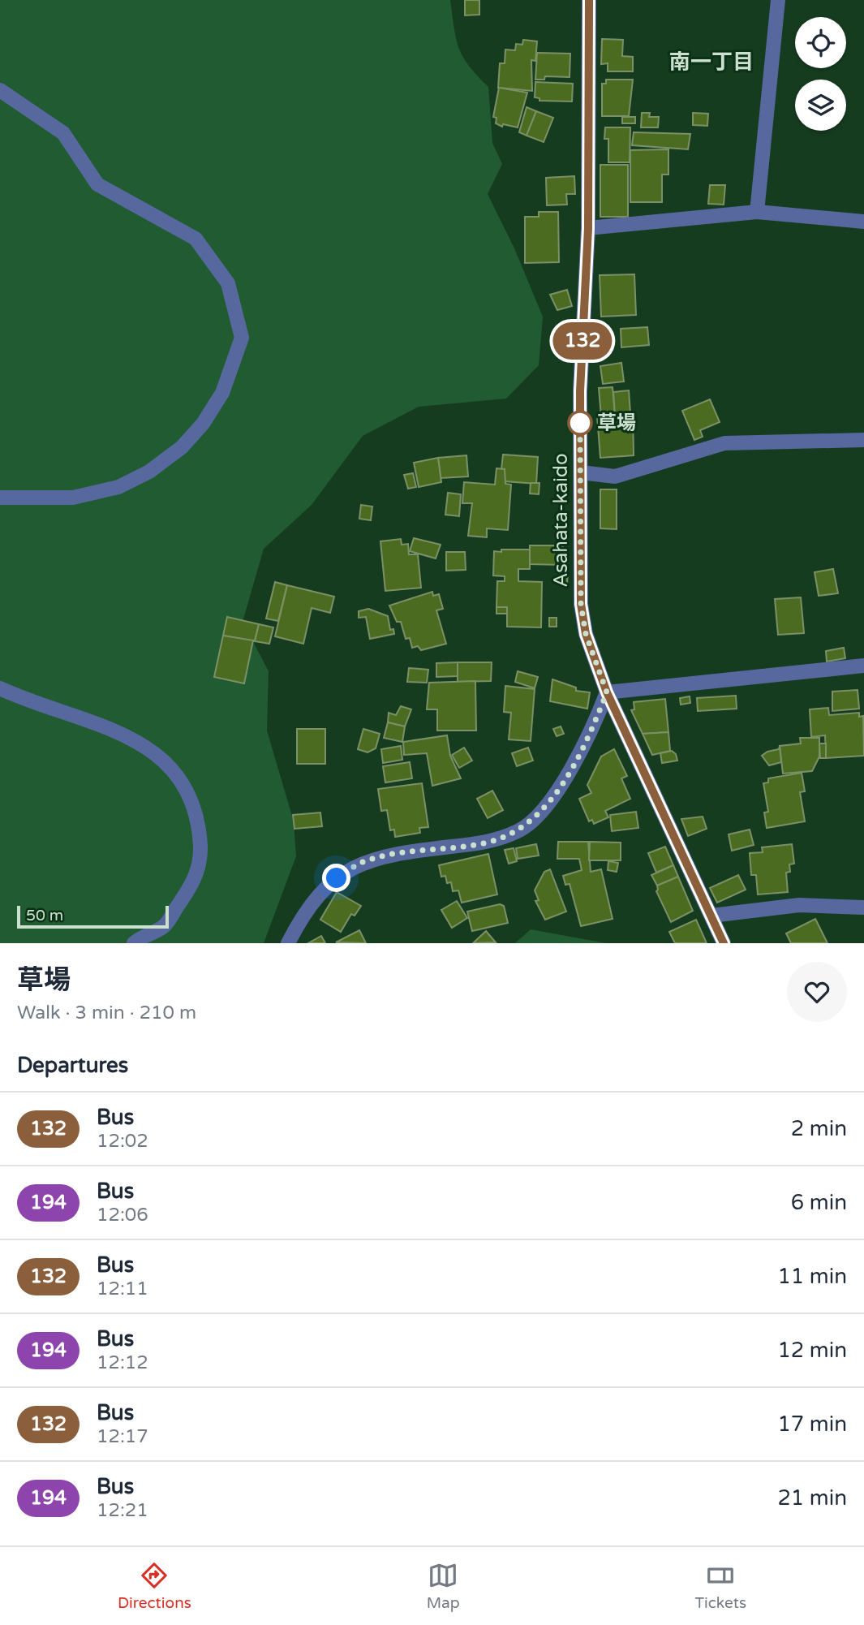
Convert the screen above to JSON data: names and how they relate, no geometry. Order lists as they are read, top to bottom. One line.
{"streets":{"street":["Asahata-kaido"]},"districts":["南一丁目"],"places":["草場"],"lines":["bus line 132"],"scale_bar":"50 m","page":{"on_map":"132","scale":"50 m","heading":[["草場","Walk · 3 min · 210 m"],"Departures"],"list":[{"mark":"132","name":"Bus","note":"12:02","value":"2 min"},{"mark":"194","name":"Bus","note":"12:06","value":"6 min"},{"mark":"132","name":"Bus","note":"12:11","value":"11 min"},{"mark":"194","name":"Bus","note":"12:12","value":"12 min"},{"mark":"132","name":"Bus","note":"12:17","value":"17 min"},{"mark":"194","name":"Bus","note":"12:21","value":"21 min"}],"tabs":["Directions","Map","Tickets"]}}
